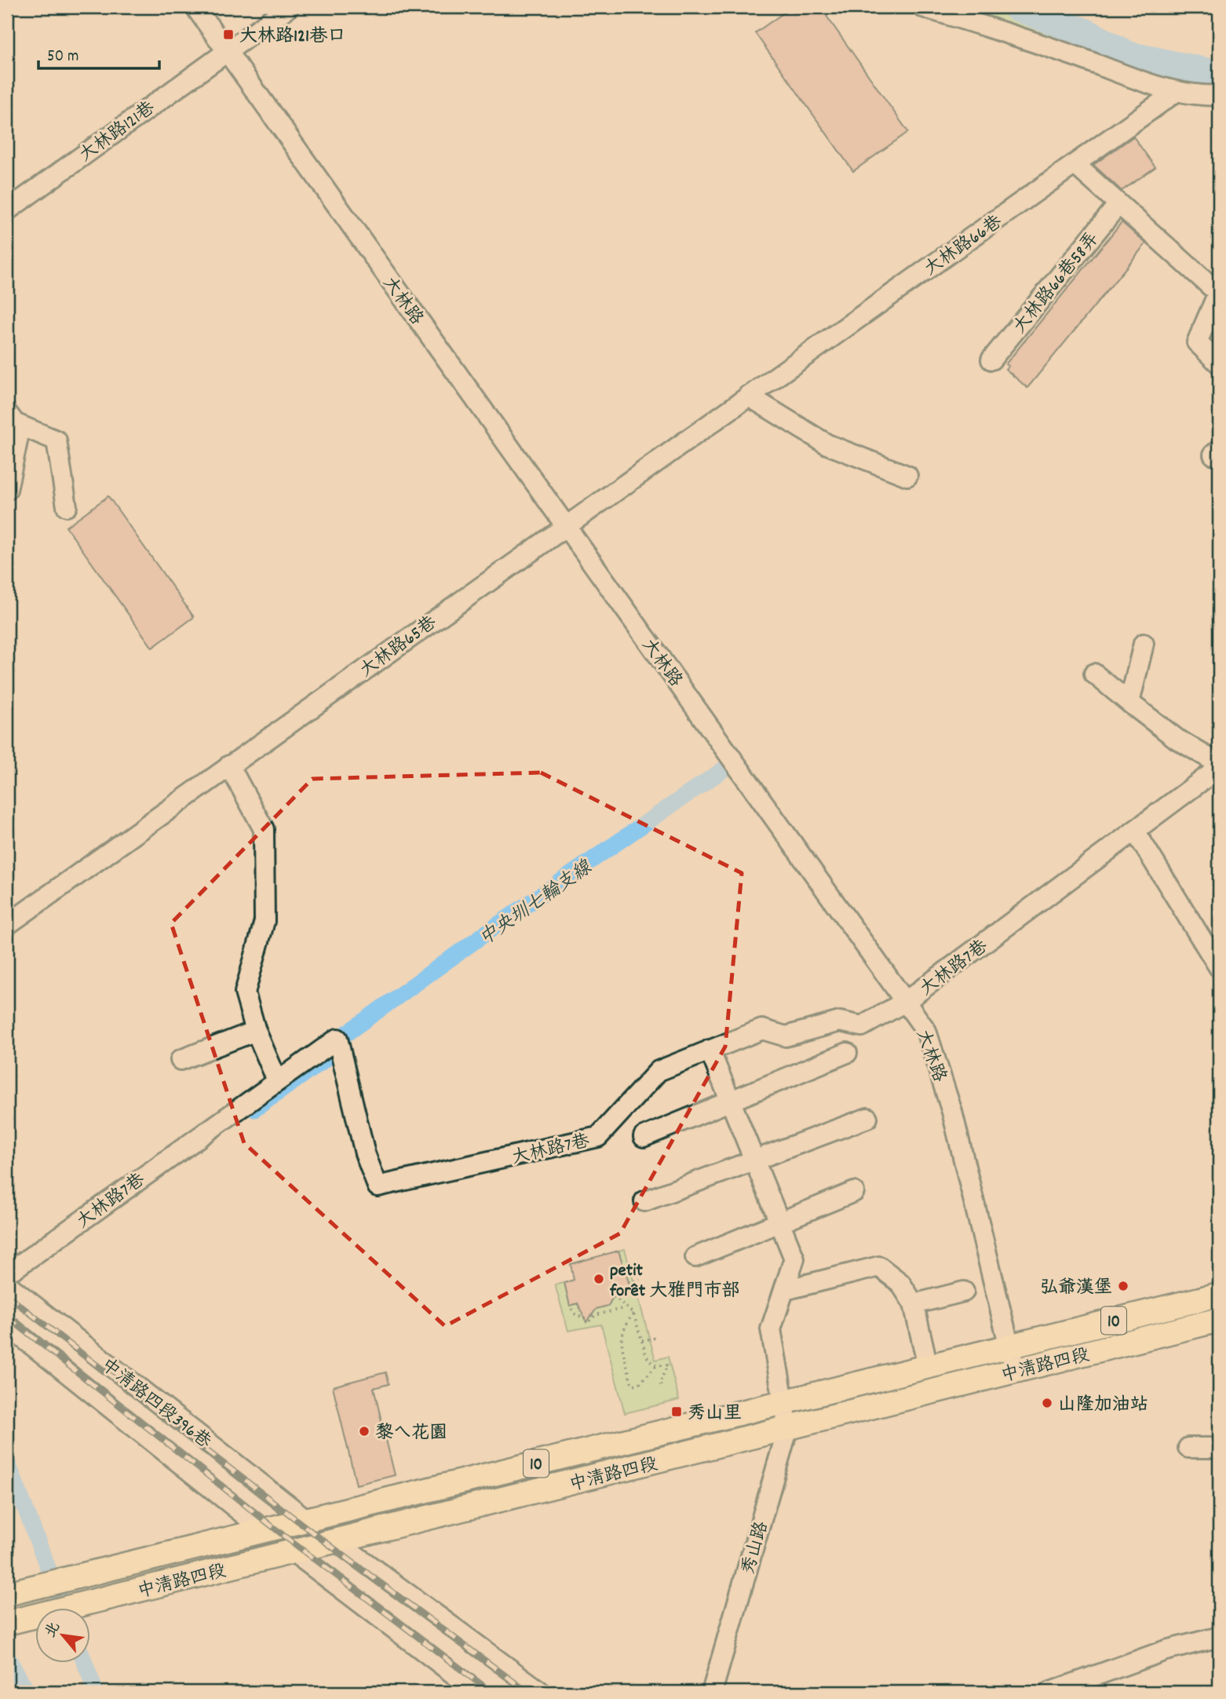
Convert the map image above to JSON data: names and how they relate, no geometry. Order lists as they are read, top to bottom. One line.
{"streets":{"main road":["10","中清路四段"],"street":["大林路121巷","大林路66巷","大林路66巷58弄","大林路","大林路65巷","大林路7巷","中清路四段396巷","秀山路"]},"crossings":[["大林路121巷","大林路"],["大林路66巷","大林路"],["大林路66巷","大林路65巷"],["大林路","大林路65巷"],["大林路","大林路7巷"],["大林路","中清路四段"],["大林路7巷","中清路四段396巷"],["大林路7巷","秀山路"],["中清路四段","中清路四段396巷"],["中清路四段","秀山路"]],"water":["中央圳七輪支線"],"places":{"transit":["大林路121巷口","秀山里"],"other":["petit forêt 大雅門市部","弘爺漢堡","山隆加油站","黎ㄟ花園"]},"scale_bar":"50 m","north":"top left"}
